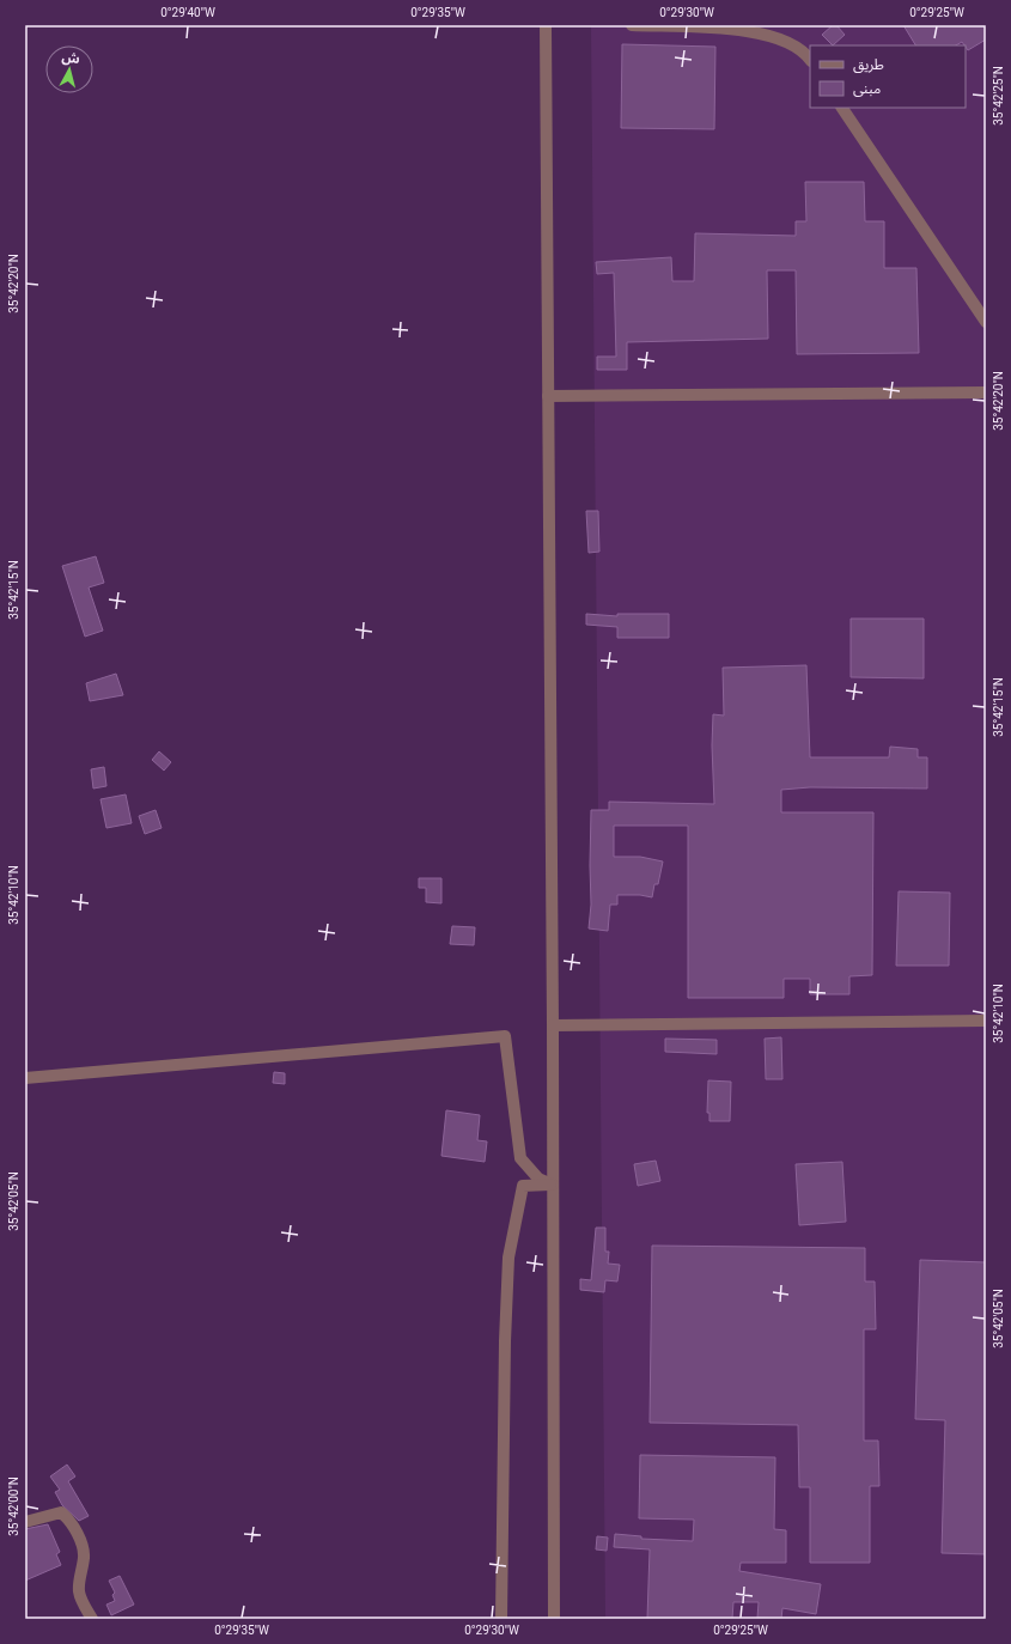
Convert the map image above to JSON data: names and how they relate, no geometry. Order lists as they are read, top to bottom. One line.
{"legend":["طريق","مبنى"],"north":"top","coordinates":["0°29'40\"W","0°29'35\"W","0°29'30\"W","0°29'25\"W","35°42'25\"N","35°42'20\"N","35°42'15\"N","35°42'10\"N","35°42'05\"N","35°42'00\"N"]}
